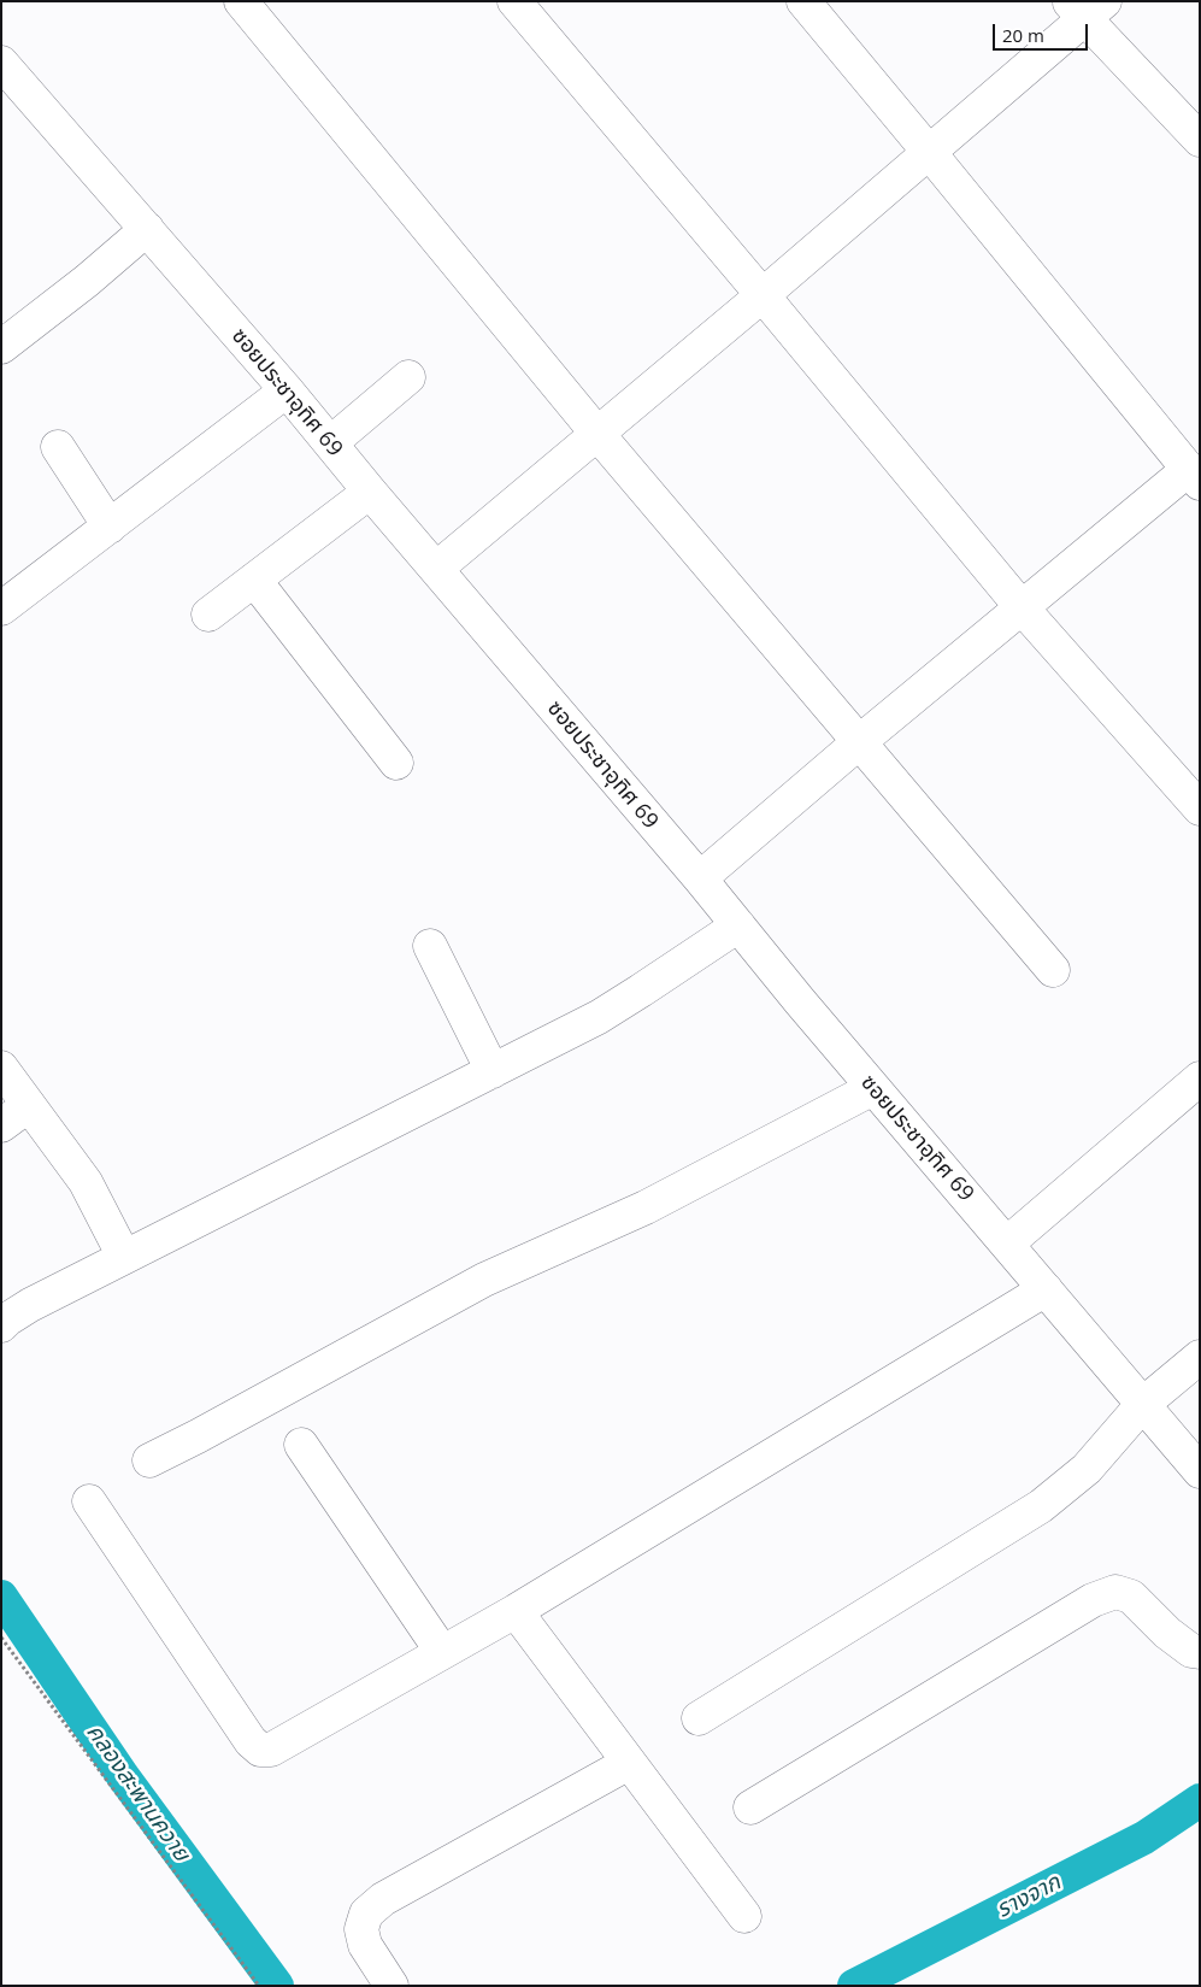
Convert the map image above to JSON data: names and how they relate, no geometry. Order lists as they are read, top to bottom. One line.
{"streets":{"street":["ซอยประชาอุทิศ 69"]},"water":["คลองสะพานควาย","รางจาก"],"scale_bar":"20 m"}
